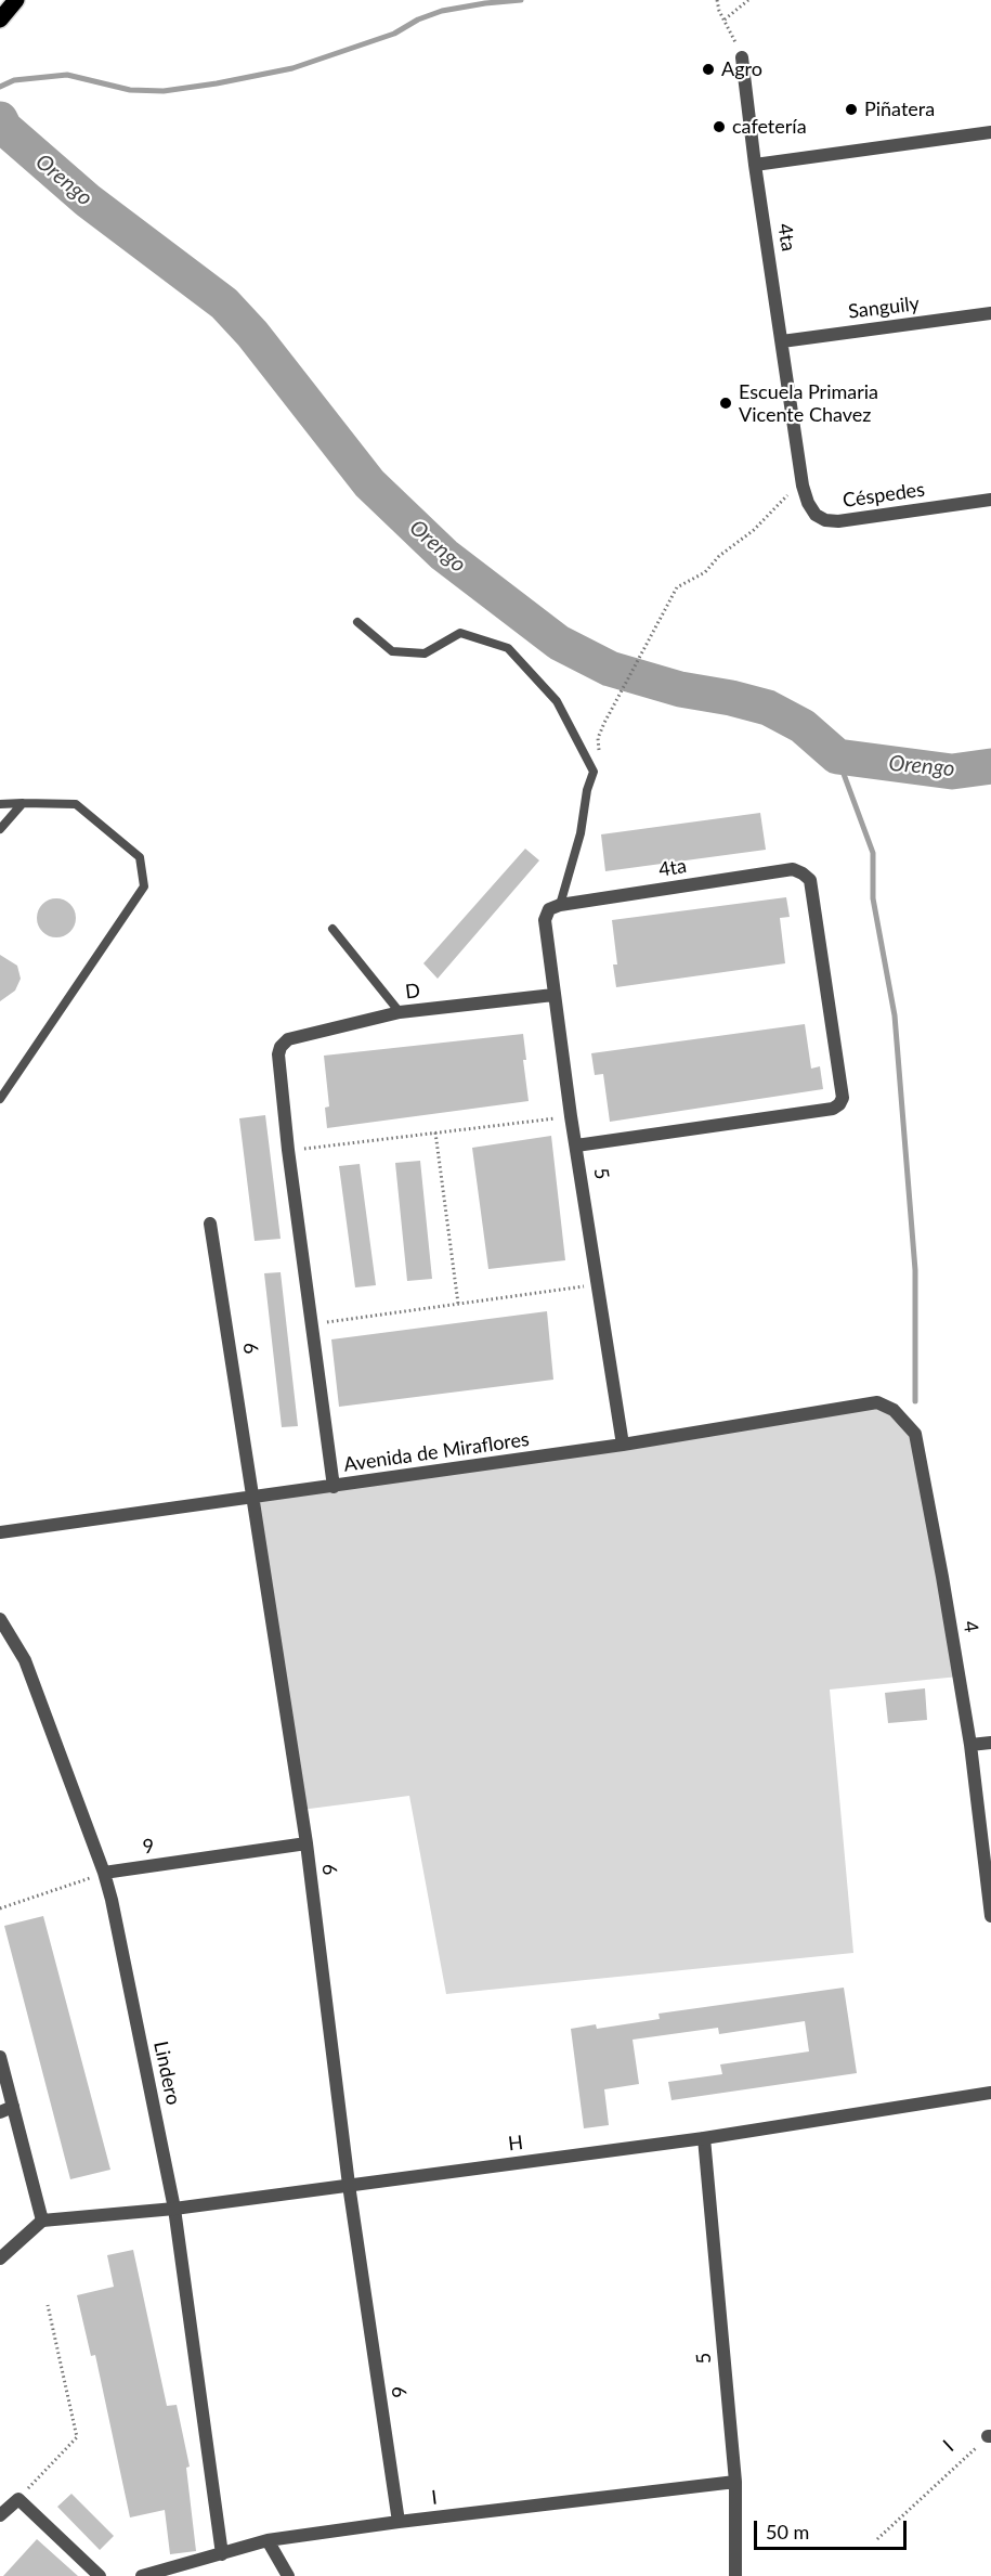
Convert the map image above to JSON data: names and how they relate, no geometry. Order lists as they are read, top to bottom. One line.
{"streets":{"street":["4ta","Sanguily","Céspedes","D","5","6","Avenida de Miraflores","4","9","Lindero","H","I"]},"crossings":[["4ta","Sanguily"],["4ta","Céspedes"],["4ta","5"],["D","5"],["5","Avenida de Miraflores"],["5","H"],["5","I"],["6","Avenida de Miraflores"],["6","9"],["6","H"],["6","I"],["Avenida de Miraflores","4"],["9","Lindero"],["Lindero","H"],["Lindero","I"]],"water":["Orengo"],"places":["Agro","Piñatera","cafetería","Escuela Primaria Vicente Chavez"],"scale_bar":"50 m"}
